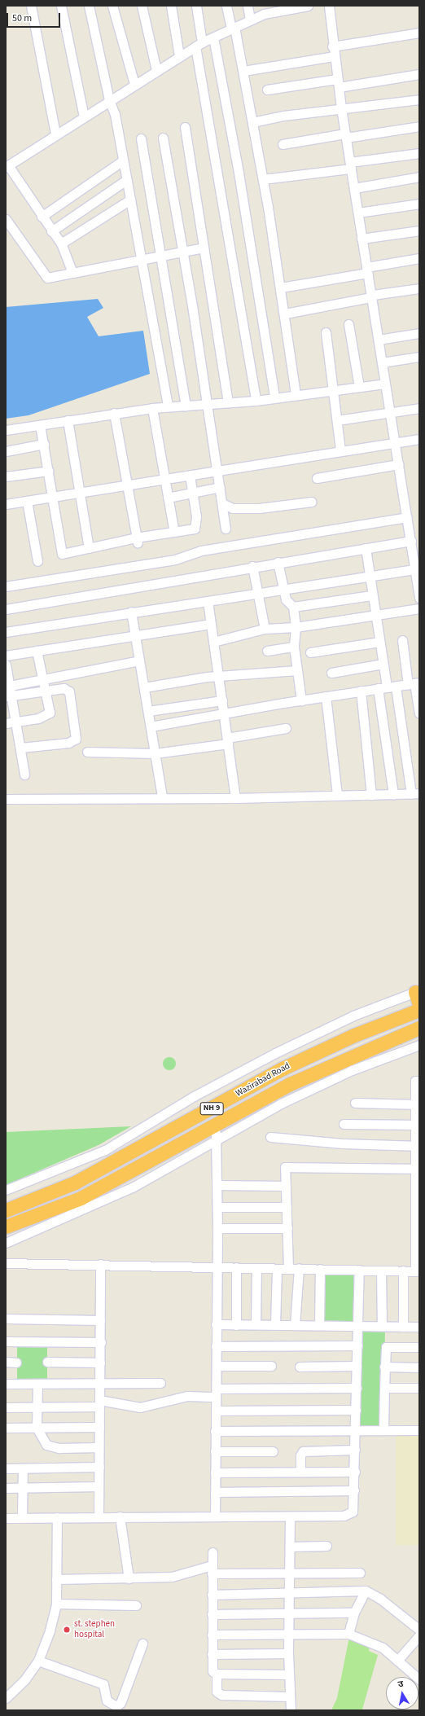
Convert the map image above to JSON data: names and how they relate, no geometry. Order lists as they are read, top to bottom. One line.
{"streets":{"highway":["Wazirabad Road","NH 9"]},"places":["st. stephen hospital"],"scale_bar":"50 m","north":"top"}
